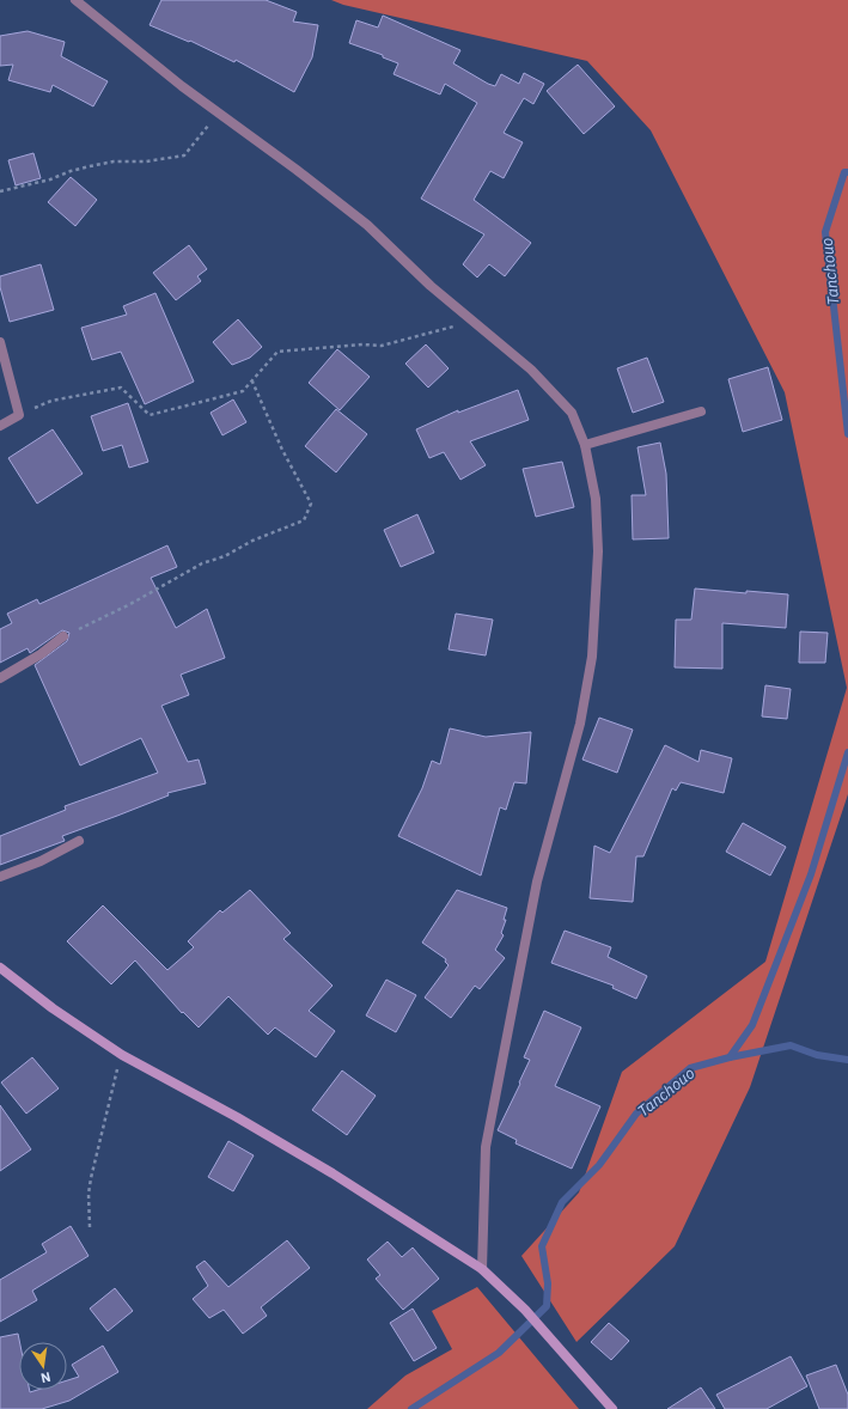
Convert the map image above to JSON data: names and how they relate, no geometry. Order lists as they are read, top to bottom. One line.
{"water":["Tanchouo"],"north":"bottom"}
